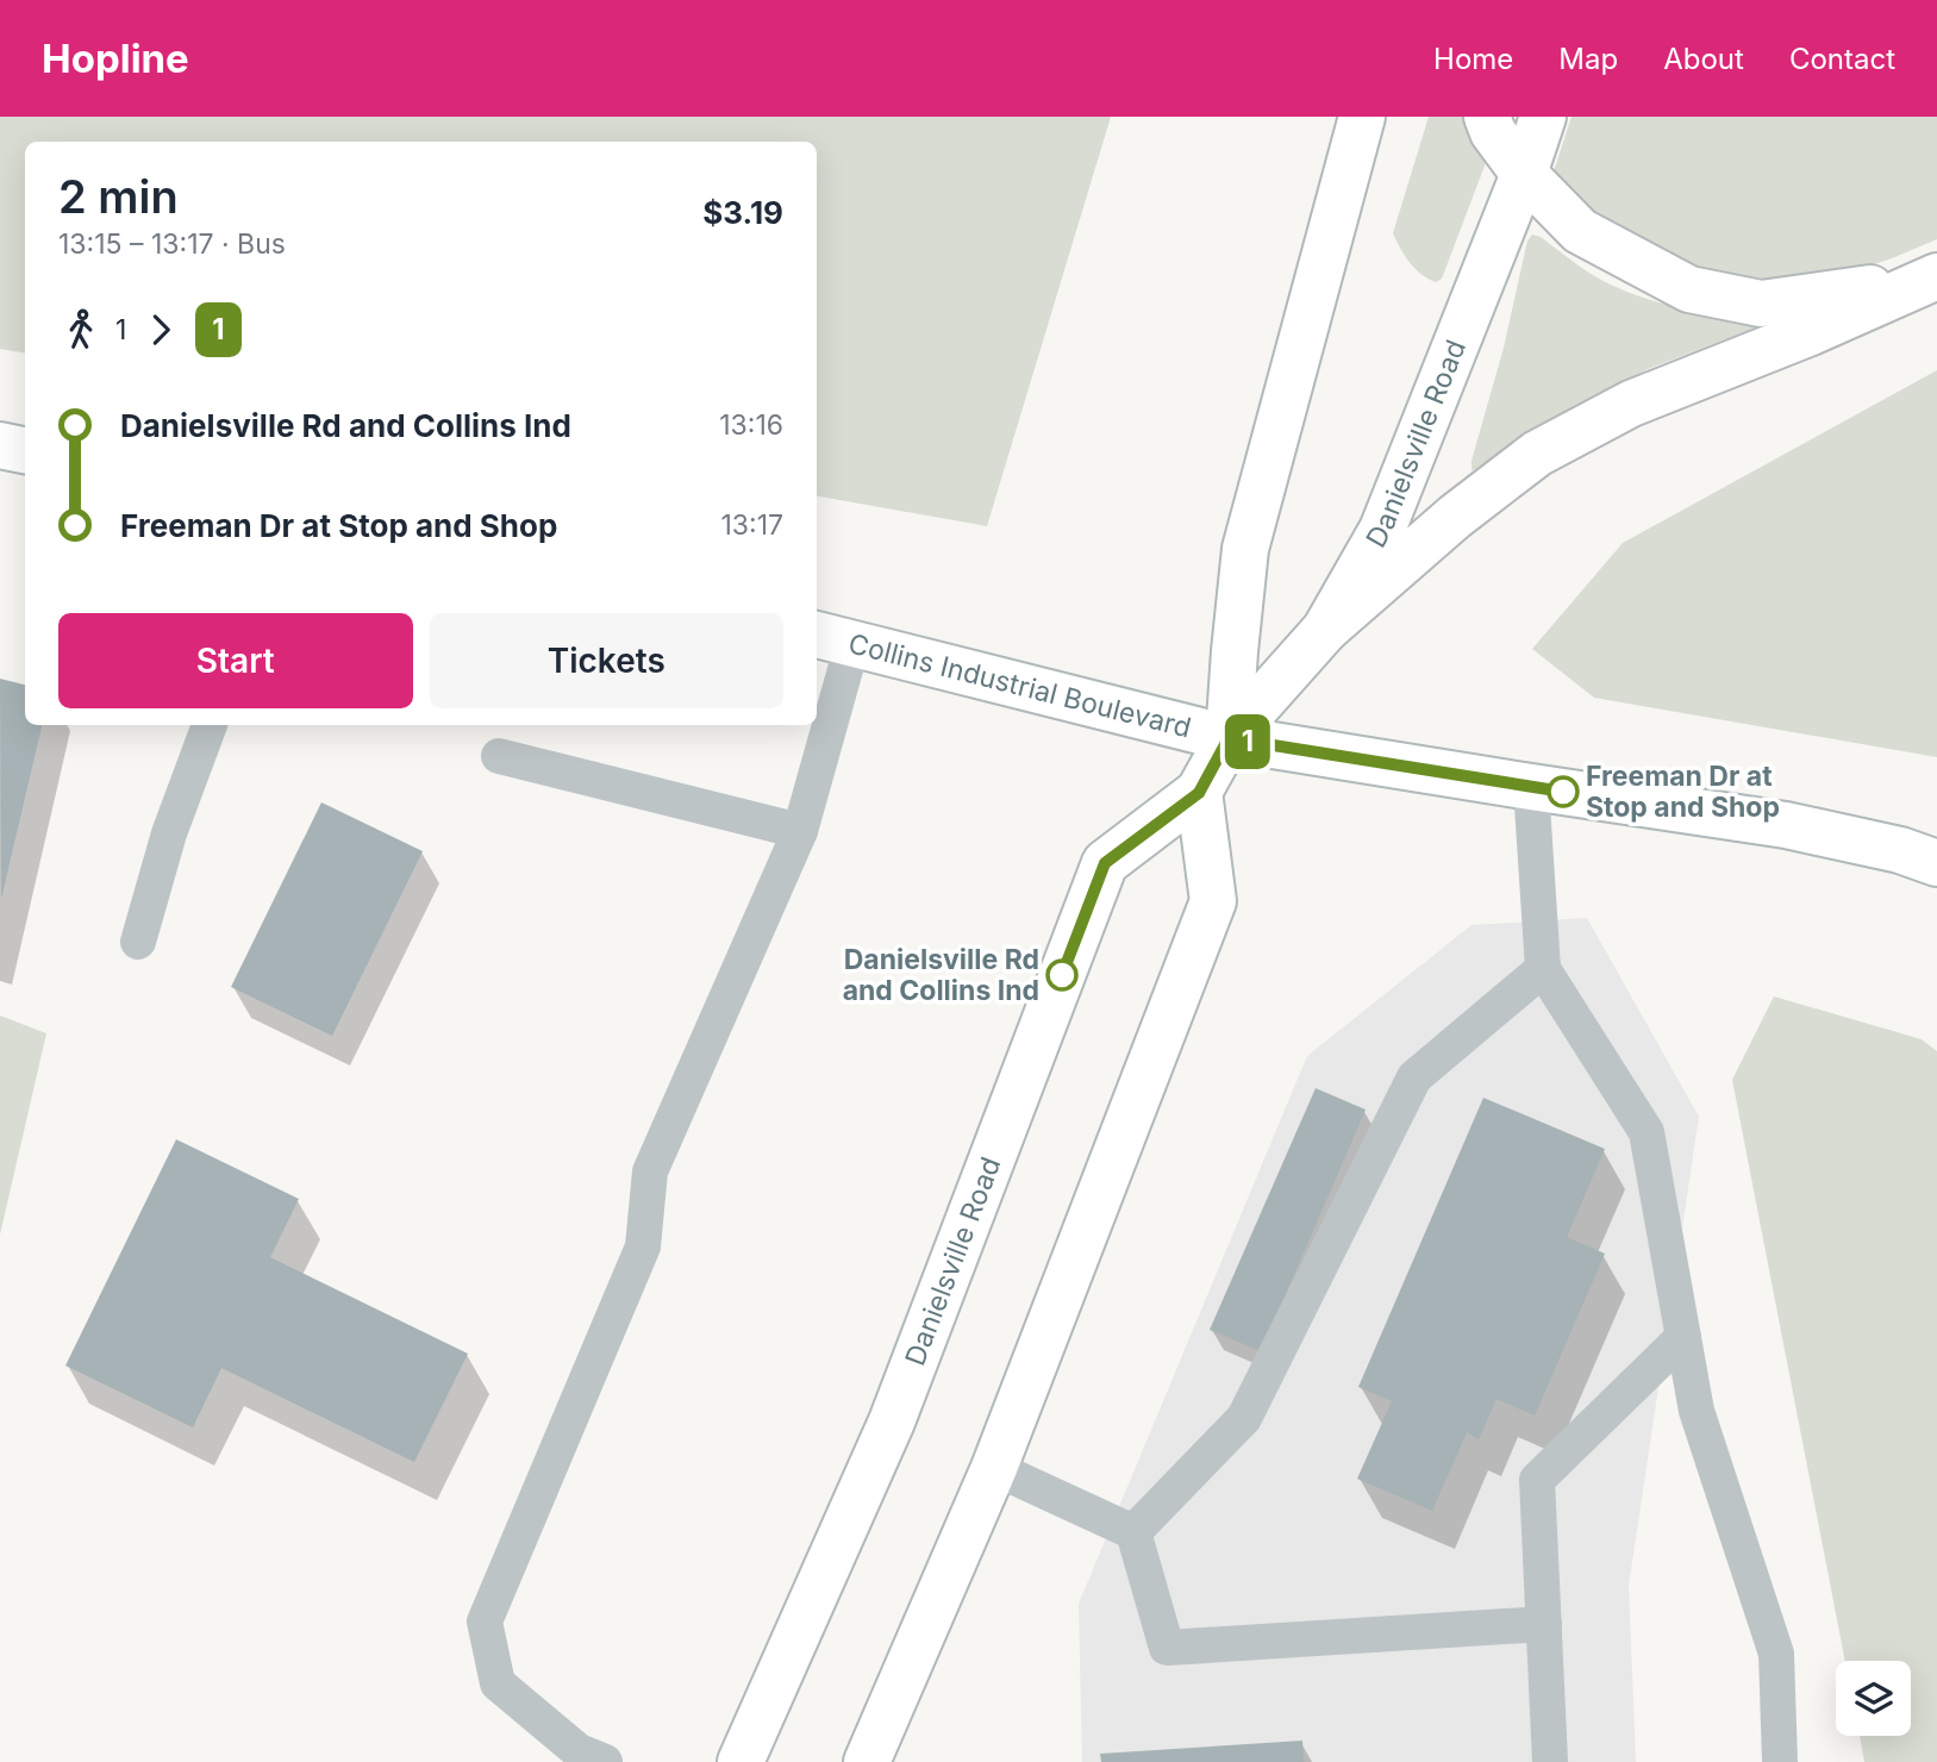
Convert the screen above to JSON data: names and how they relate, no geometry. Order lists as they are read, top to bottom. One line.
{"streets":{"main road":["Danielsville Road","Collins Industrial Boulevard"]},"crossings":[["Danielsville Road","Collins Industrial Boulevard"]],"places":["Freeman Dr at Stop and Shop","Danielsville Rd and Collins Ind"],"lines":["bus line 1"],"page":{"header":"Hopline","nav":["Home","Map","About","Contact"],"on_map":"1","heading":["2 min","13:15 – 13:17 · Bus","$3.19"],"legs":["1","1"],"list":[{"name":"Danielsville Rd and Collins Ind","value":"13:16"},{"name":"Freeman Dr at Stop and Shop","value":"13:17"}],"buttons":["Start","Tickets"]}}
